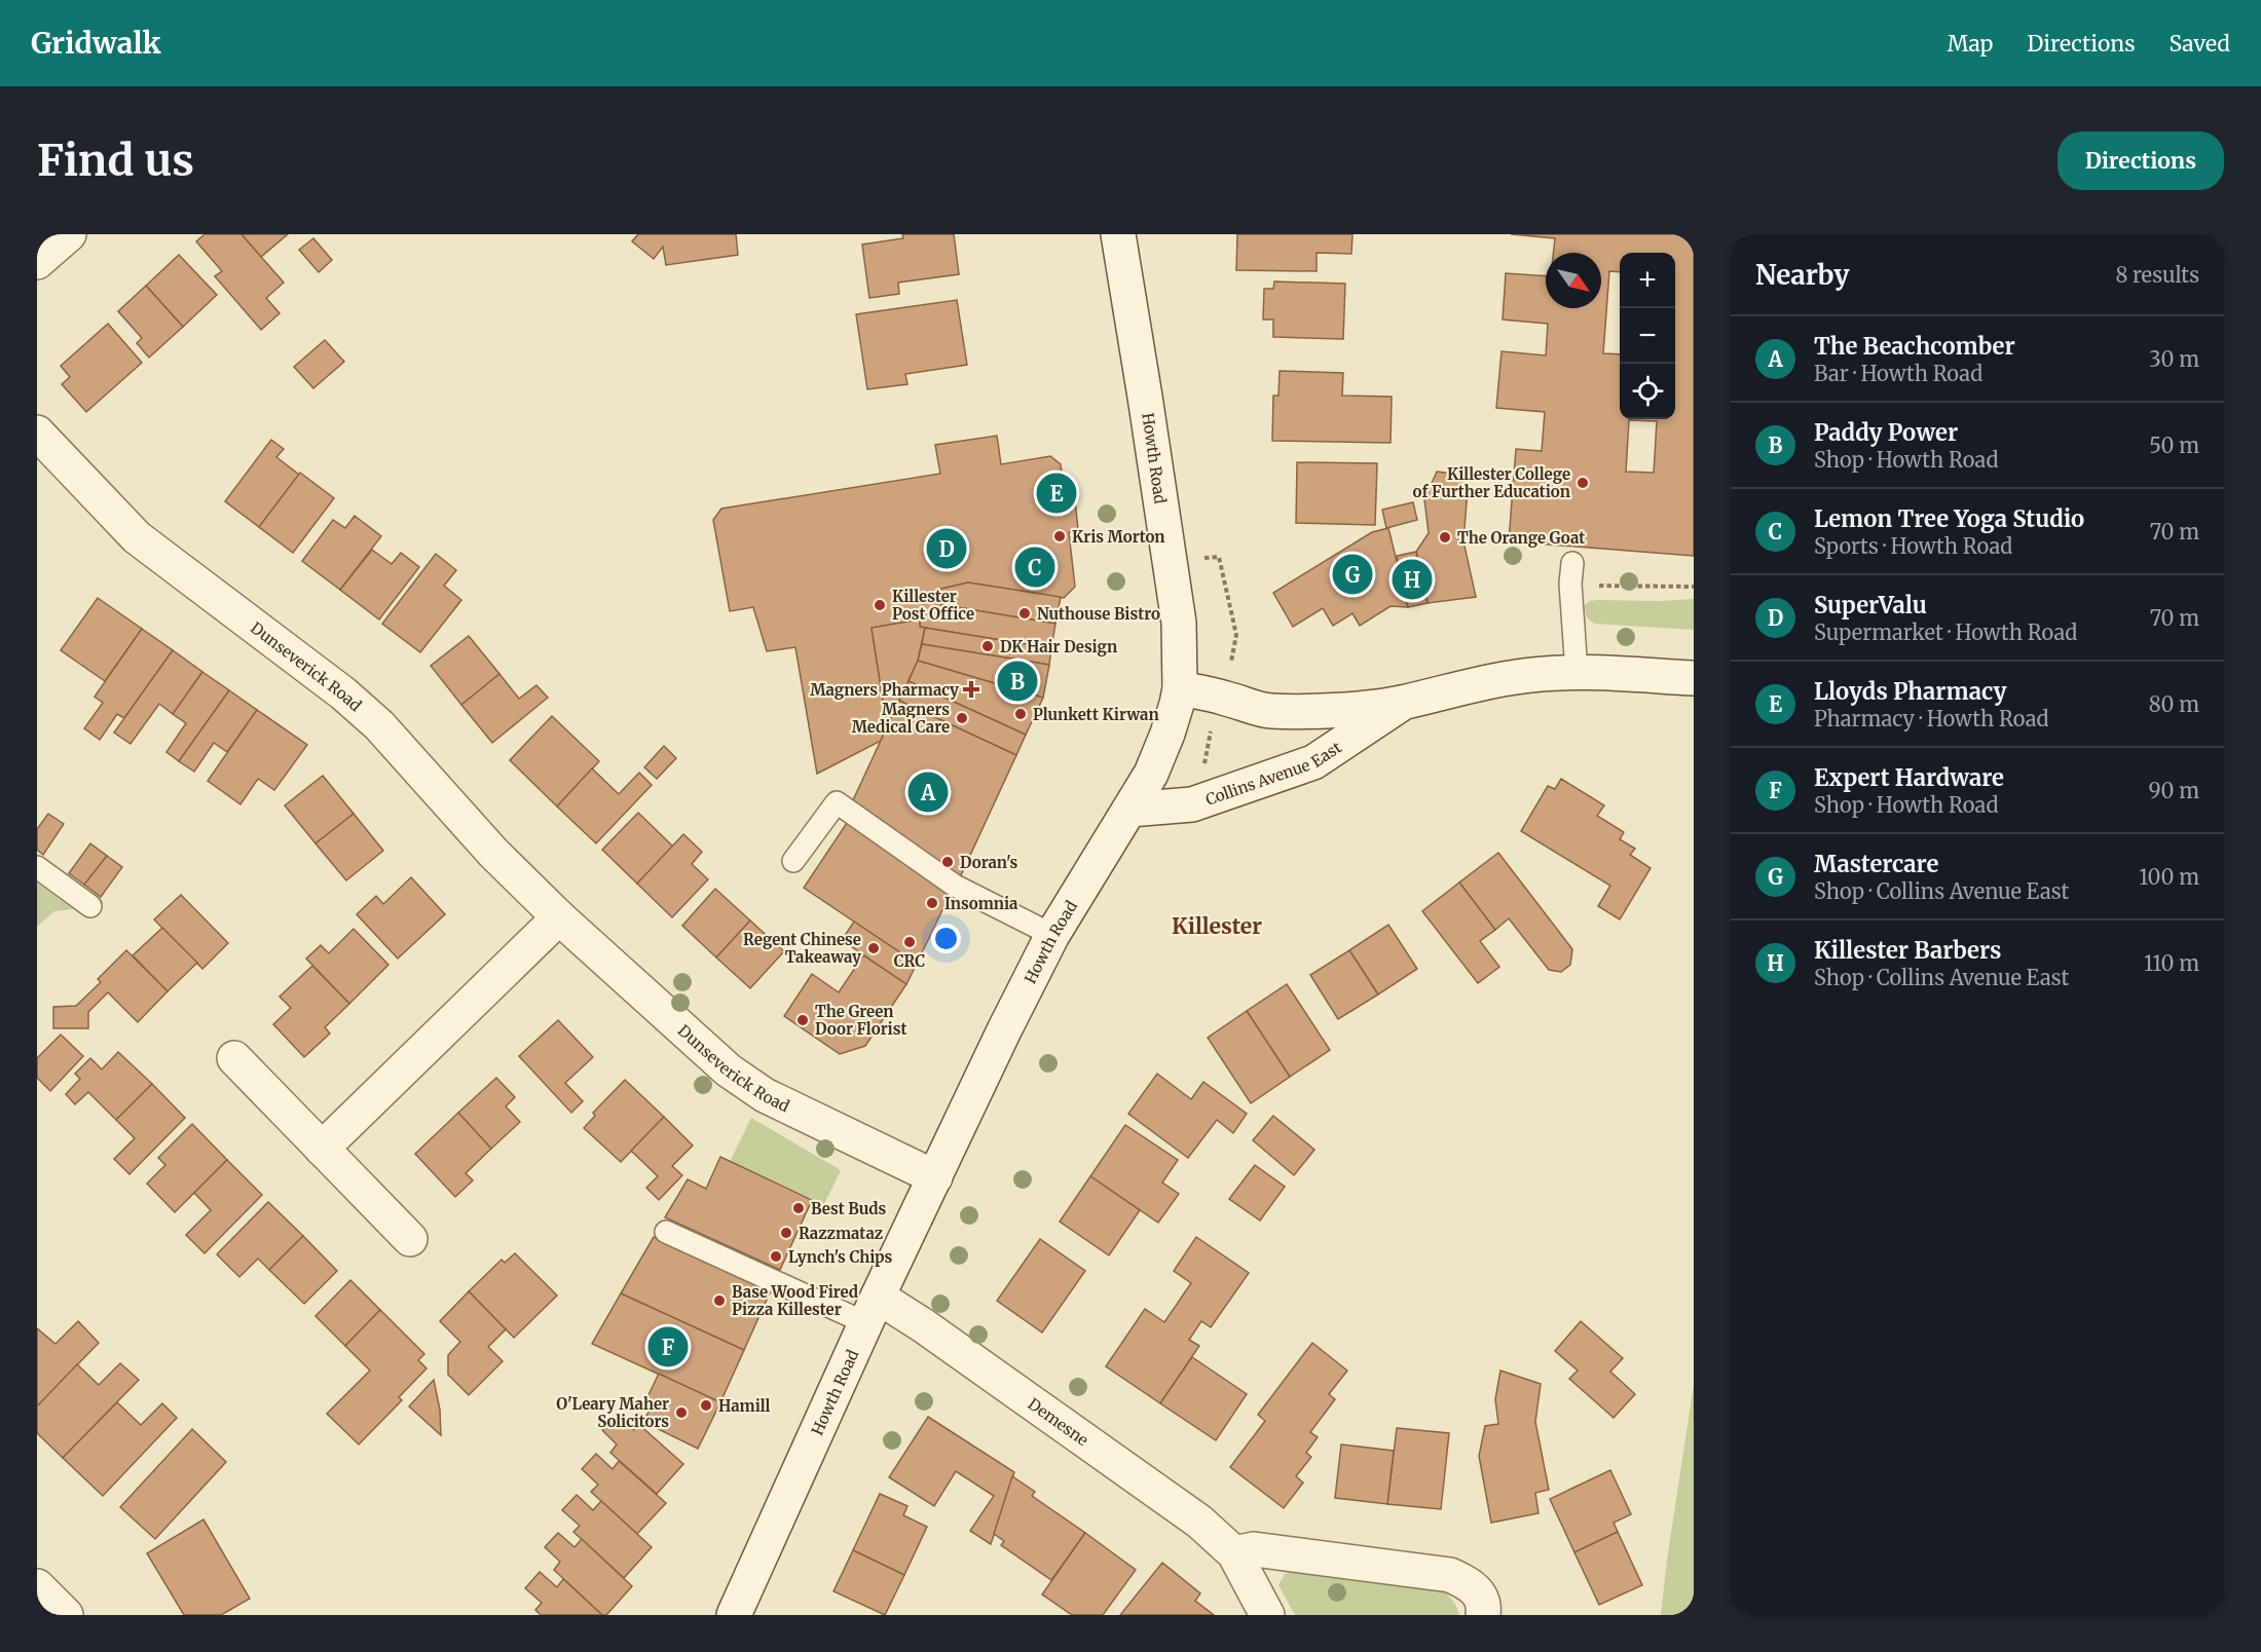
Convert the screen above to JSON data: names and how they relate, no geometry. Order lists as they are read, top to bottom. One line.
{"streets":{"street":["Howth Road","Dunseverick Road","Collins Avenue East","Demesne"]},"crossings":[["Howth Road","Dunseverick Road"],["Howth Road","Collins Avenue East"],["Howth Road","Demesne"]],"districts":["Killester"],"places":{"other":["Killester College of Further Education","Kris Morton","The Orange Goat","Killester Post Office","Nuthouse Bistro","DK Hair Design","Plunkett Kirwan","Magners Medical Care","Doran's","Insomnia","CRC","Regent Chinese Takeaway","The Green Door Florist","Best Buds","Razzmataz","Lynch's Chips","Base Wood Fired Pizza Killester","Hamill","O'Leary Maher Solicitors"],"health":["Magners Pharmacy"]},"north":"bottom right","page":{"header":"Gridwalk","nav":["Map","Directions","Saved"],"buttons":"Directions","title":"Find us","heading":["Nearby","8 results"],"map_buttons":["+","−"],"list":[{"mark":"A","name":"The Beachcomber","note":"Bar · Howth Road","value":"30 m"},{"mark":"B","name":"Paddy Power","note":"Shop · Howth Road","value":"50 m"},{"mark":"C","name":"Lemon Tree Yoga Studio","note":"Sports · Howth Road","value":"70 m"},{"mark":"D","name":"SuperValu","note":"Supermarket · Howth Road","value":"70 m"},{"mark":"E","name":"Lloyds Pharmacy","note":"Pharmacy · Howth Road","value":"80 m"},{"mark":"F","name":"Expert Hardware","note":"Shop · Howth Road","value":"90 m"},{"mark":"G","name":"Mastercare","note":"Shop · Collins Avenue East","value":"100 m"},{"mark":"H","name":"Killester Barbers","note":"Shop · Collins Avenue East","value":"110 m"}],"pins":["E","D","C","G","H","B","A","F"]}}
